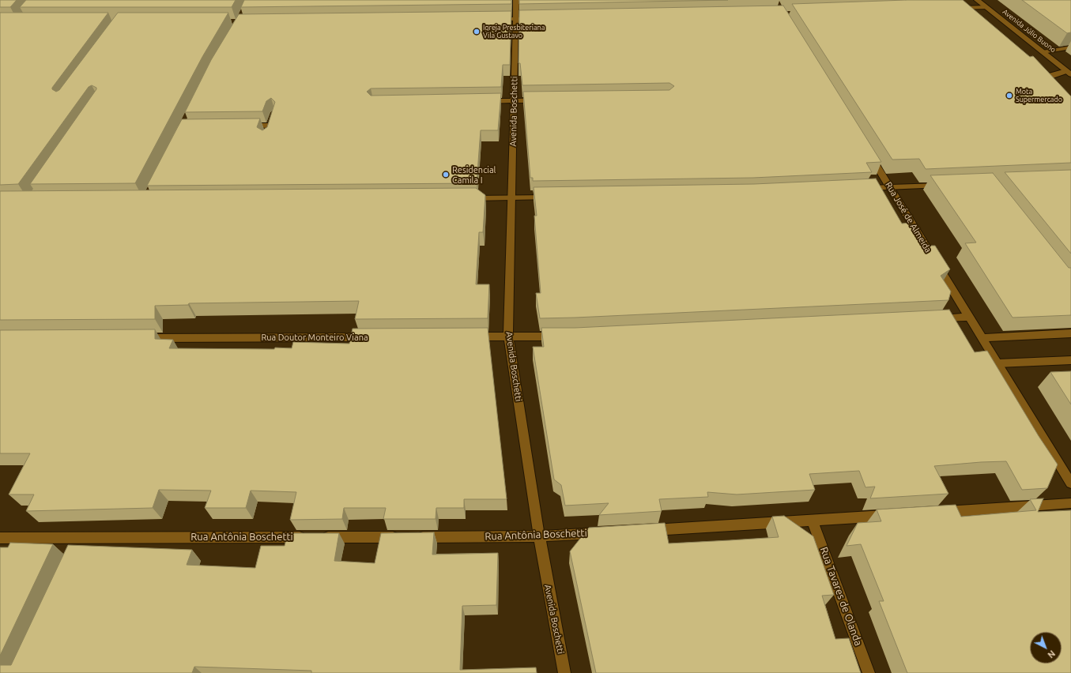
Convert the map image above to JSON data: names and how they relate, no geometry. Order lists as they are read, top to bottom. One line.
{"streets":{"street":["Avenida Júlio Buono","Avenida Boschetti","Rua José de Almeida","Rua Doutor Monteiro Viana","Rua Antônia Boschetti","Rua Tavares de Olanda"]},"crossings":[["Avenida Boschetti","Rua Antônia Boschetti"]],"places":["Igreja Presbiteriana Vila Gustavo","Mota Supermercado","Residencial Camila I"],"north":"bottom right"}
